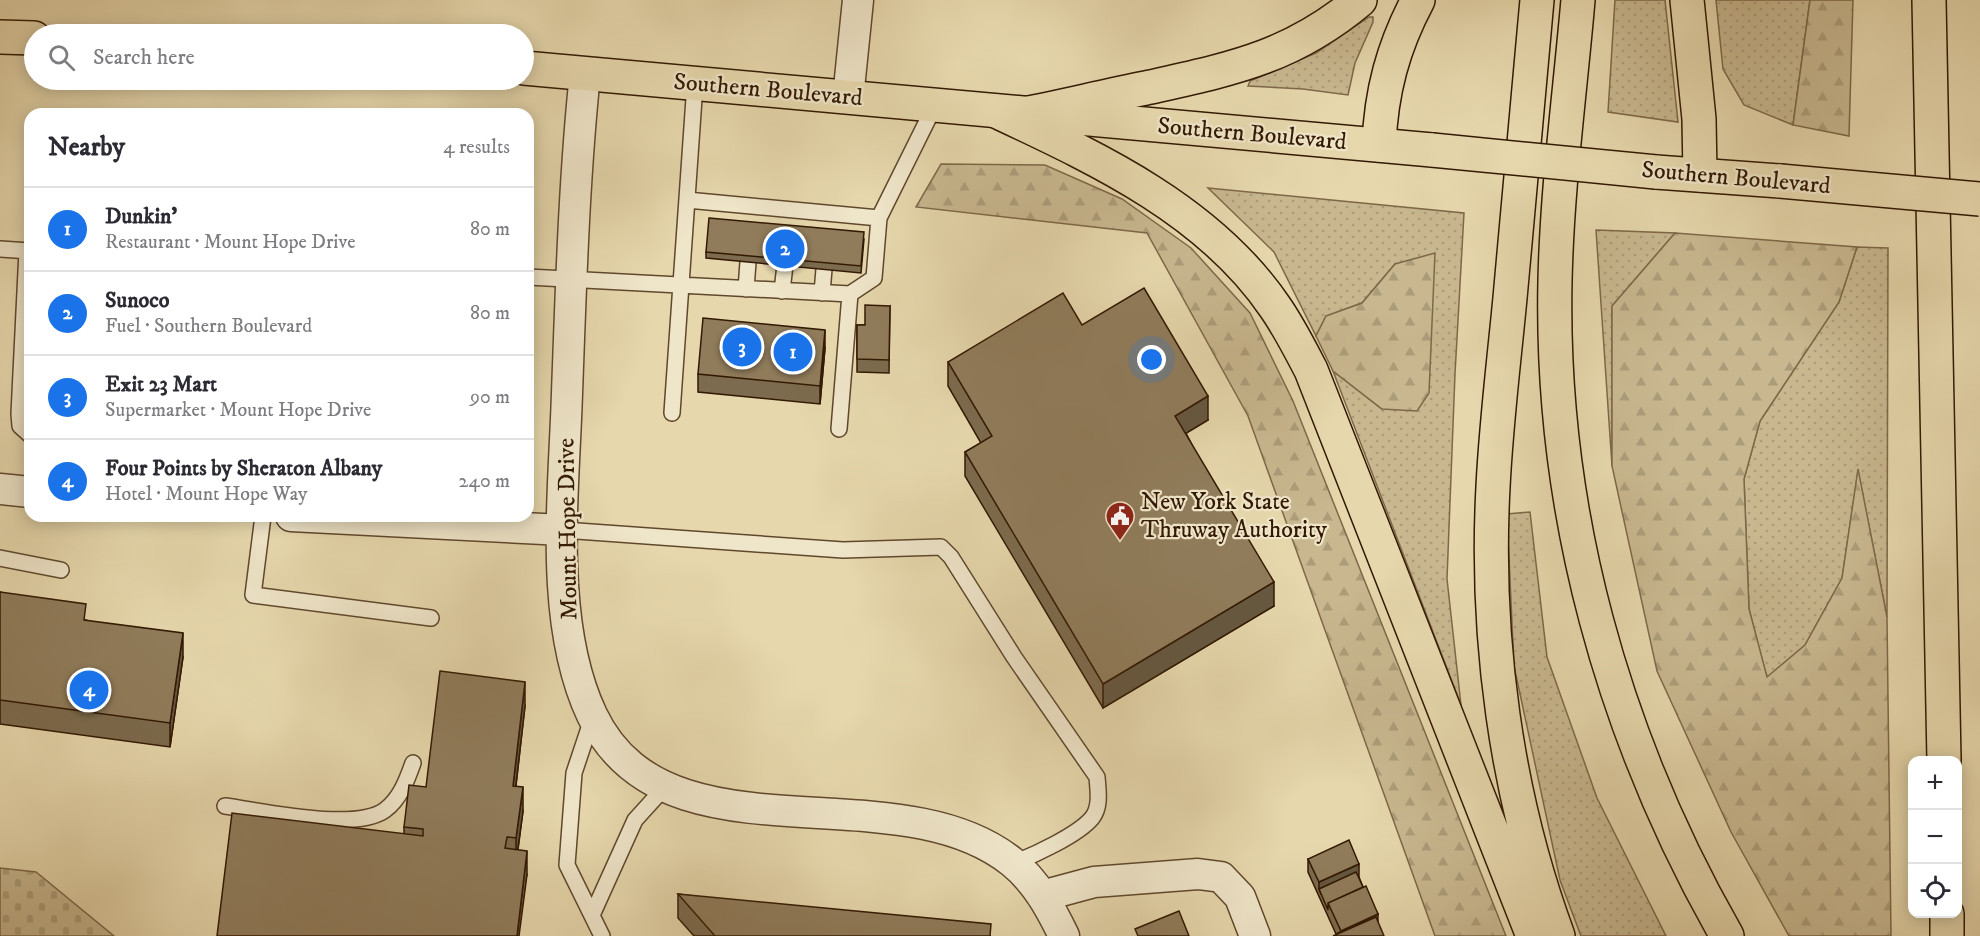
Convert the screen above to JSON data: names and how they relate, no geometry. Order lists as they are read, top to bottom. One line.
{"streets":{"main road":["Southern Boulevard"],"street":["Mount Hope Drive"]},"crossings":[["Southern Boulevard","Mount Hope Drive"]],"places":{"public building":["New York State Thruway Authority"]},"page":{"search":"Search here","heading":["Nearby","4 results"],"list":[{"mark":"1","name":"Dunkin'","note":"Restaurant · Mount Hope Drive","value":"80 m"},{"mark":"2","name":"Sunoco","note":"Fuel · Southern Boulevard","value":"80 m"},{"mark":"3","name":"Exit 23 Mart","note":"Supermarket · Mount Hope Drive","value":"90 m"},{"mark":"4","name":"Four Points by Sheraton Albany","note":"Hotel · Mount Hope Way","value":"240 m"}],"pins":["2","3","1","4"],"map_buttons":["+","−"]}}
